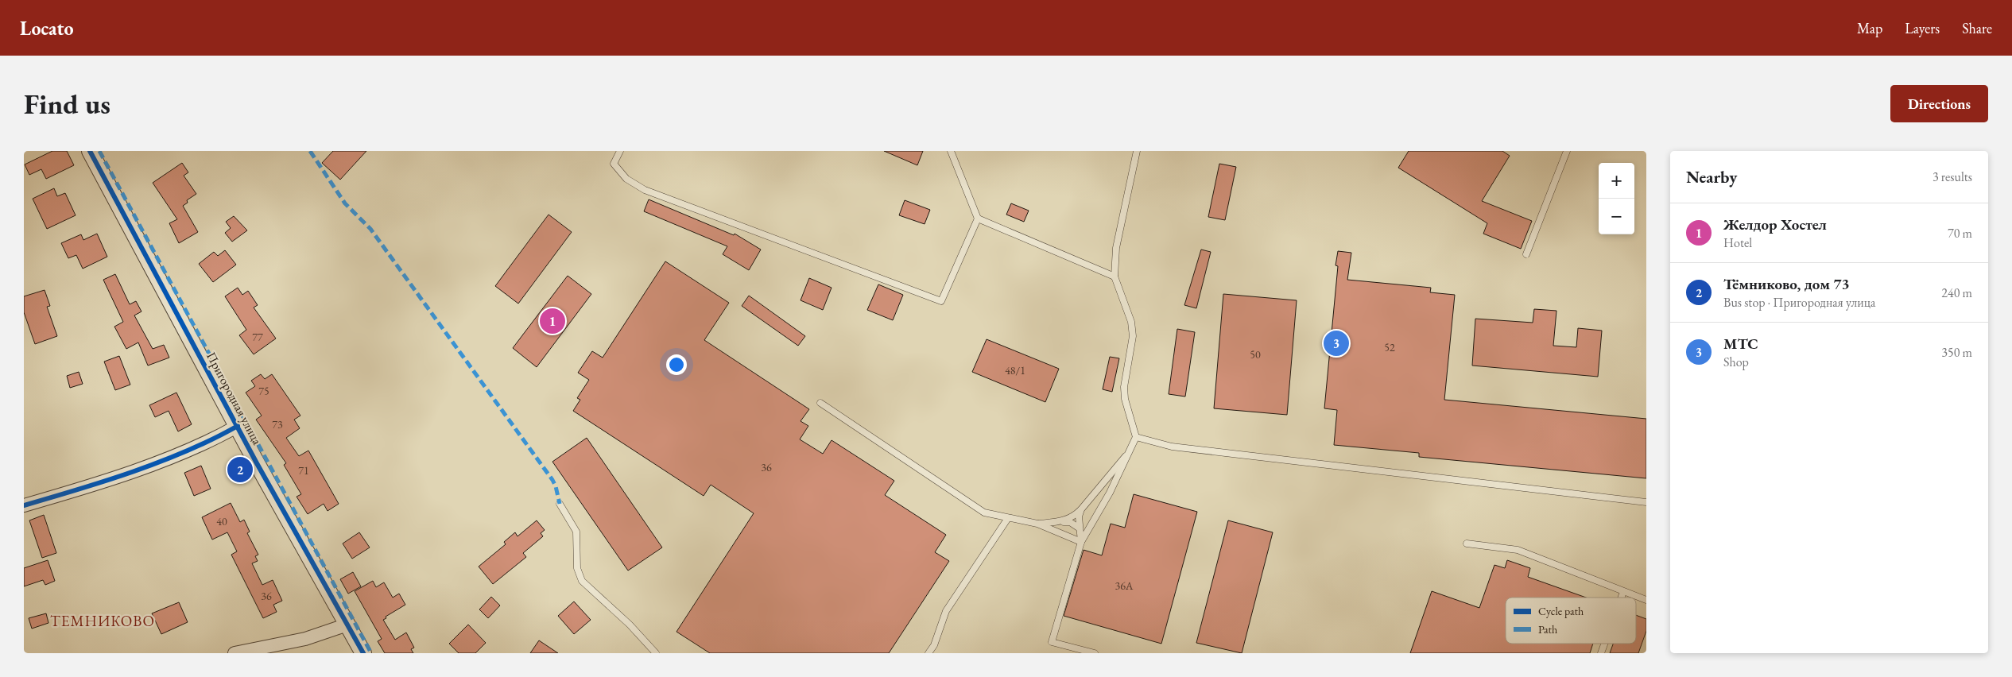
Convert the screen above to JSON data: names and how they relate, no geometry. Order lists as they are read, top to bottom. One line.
{"streets":{"street":["Пригородная улица"]},"districts":["ТЕМНИКОВО"],"house_numbers":["77","52","50","48/1","75","73","36","71","40","36А","36"],"legend":["Cycle path","Path"],"page":{"header":"Locato","nav":["Map","Layers","Share"],"buttons":"Directions","title":"Find us","heading":["Nearby","3 results"],"map_buttons":["+","−"],"list":[{"mark":"1","name":"Желдор Хостел","note":"Hotel","value":"70 m"},{"mark":"2","name":"Тёмниково, дом 73","note":"Bus stop · Пригородная улица","value":"240 m"},{"mark":"3","name":"МТС","note":"Shop","value":"350 m"}],"pins":["1","3","2"]}}
